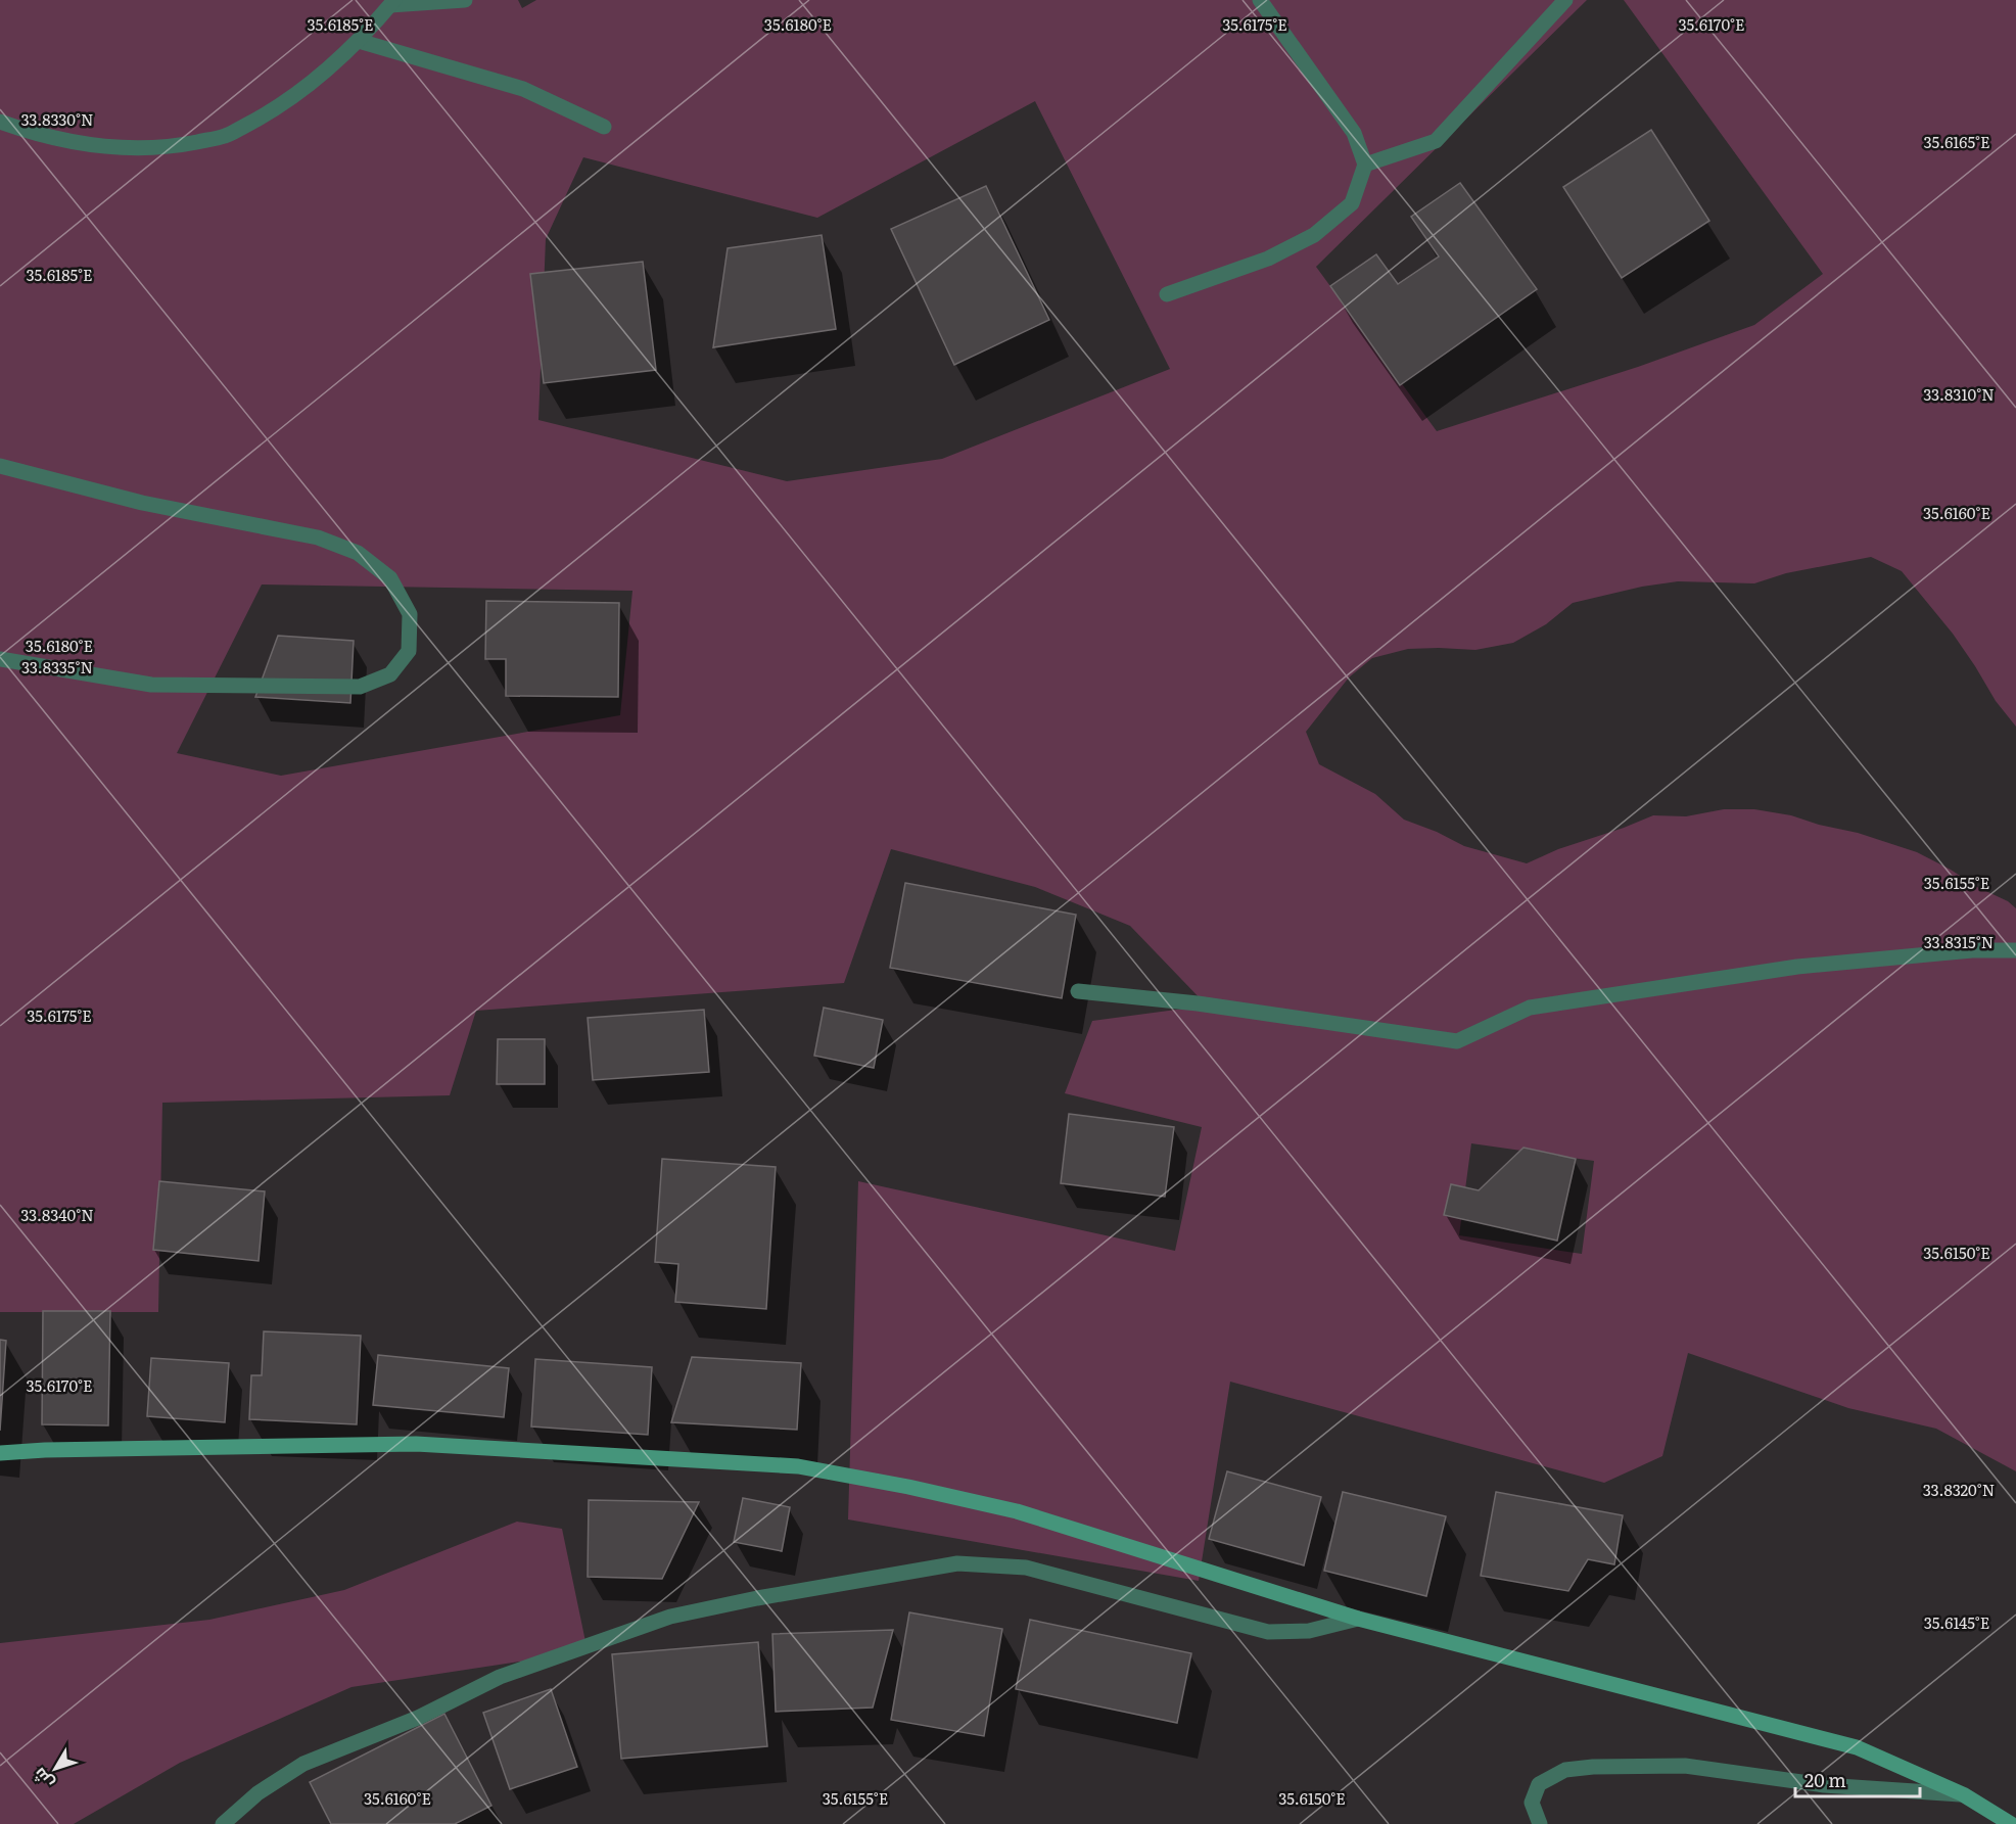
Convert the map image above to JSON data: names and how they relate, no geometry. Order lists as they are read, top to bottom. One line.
{"scale_bar":"20 m","north":"bottom left","coordinates":["35.6185°E","35.6180°E","35.6175°E","35.6170°E","33.8330°N","35.6165°E","33.8310°N","35.6160°E","33.8335°N","35.6155°E","33.8315°N","33.8340°N","35.6150°E","33.8320°N","35.6145°E"]}
